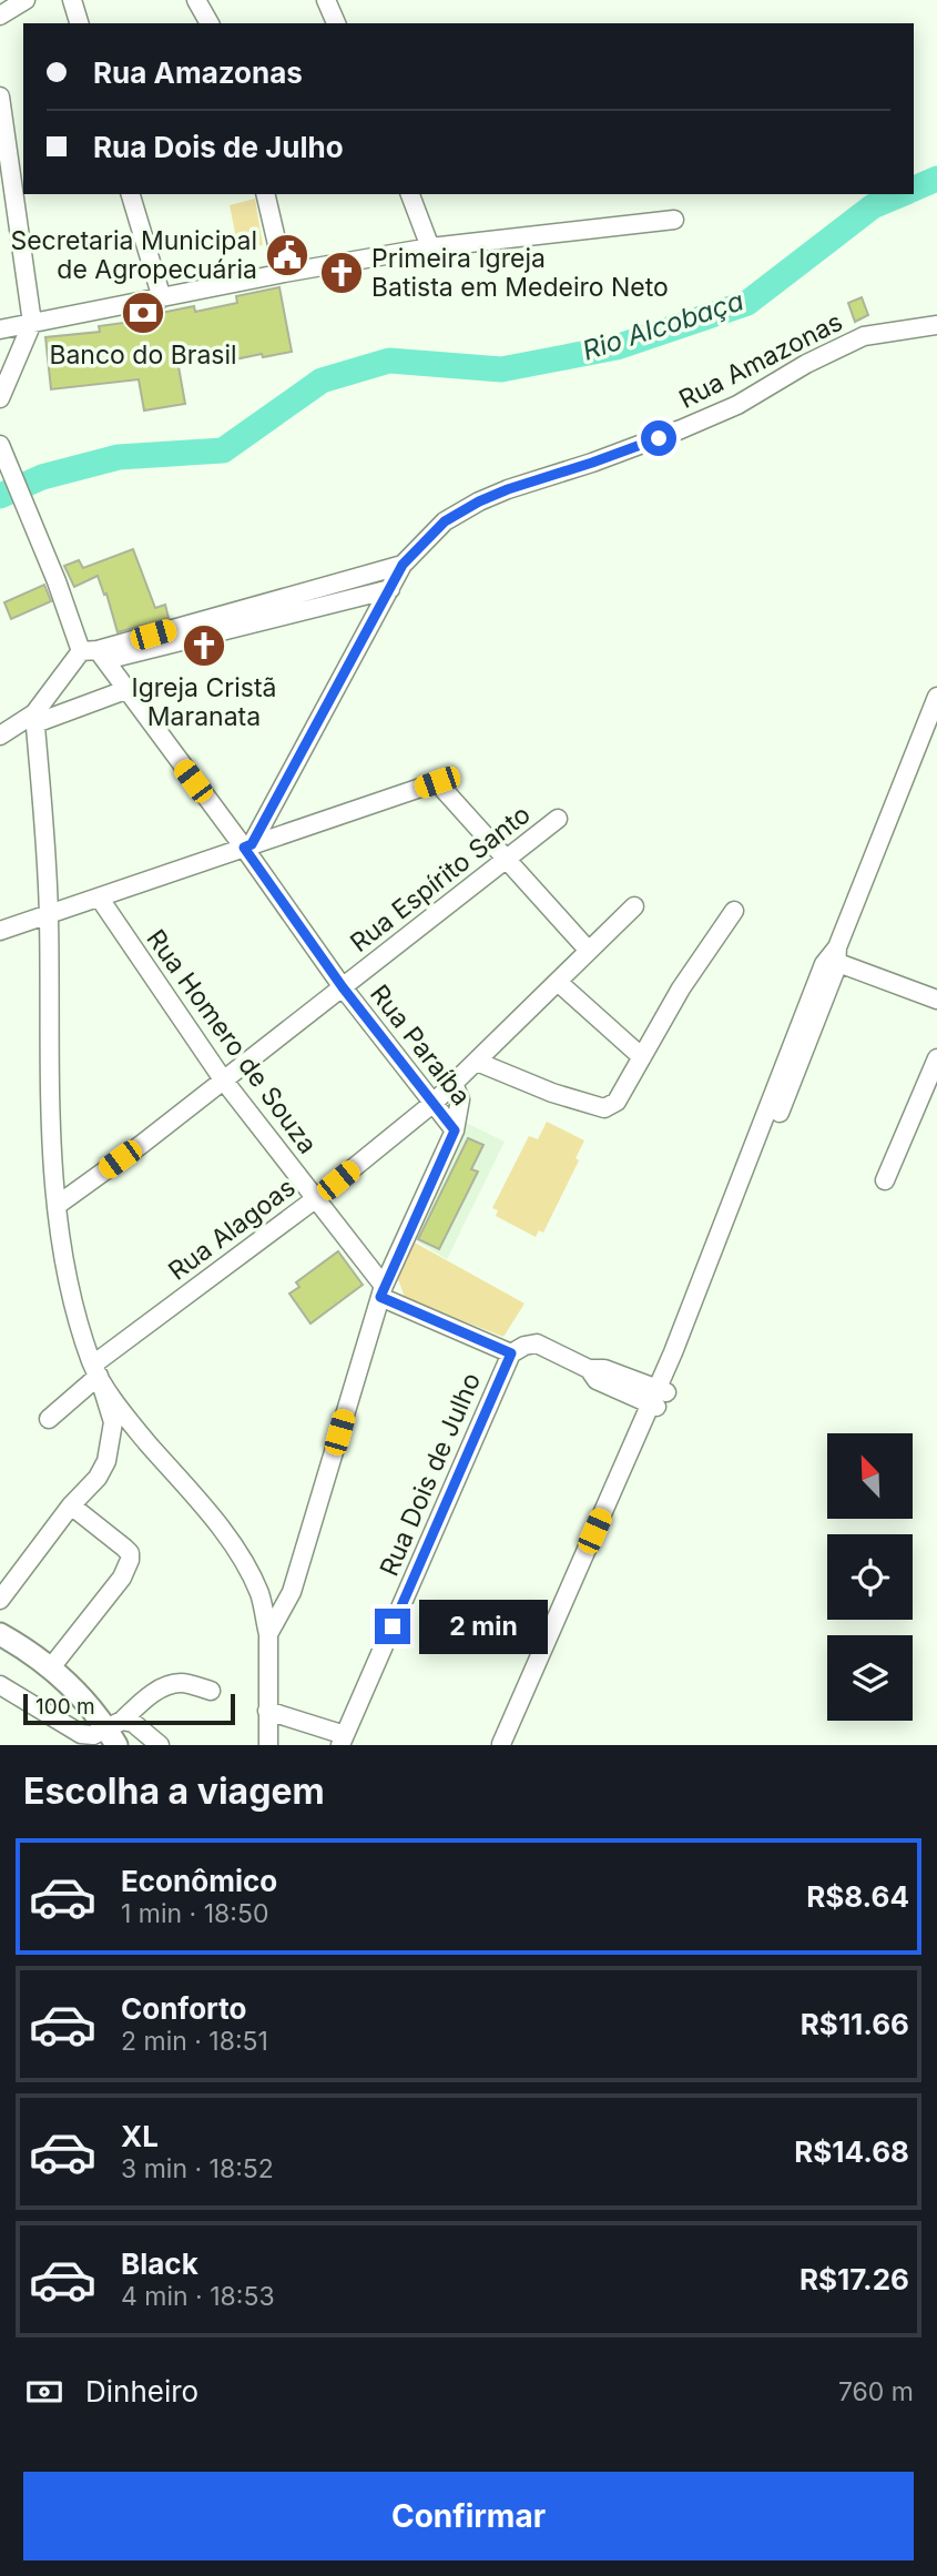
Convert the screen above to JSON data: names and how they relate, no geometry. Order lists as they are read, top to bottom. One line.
{"streets":{"street":["Rua Amazonas","Rua Espírito Santo","Rua Homero de Souza","Rua Paraíba","Rua Alagoas","Rua Dois de Julho"]},"crossings":[["Rua Amazonas","Rua Paraíba"],["Rua Espírito Santo","Rua Homero de Souza"],["Rua Espírito Santo","Rua Paraíba"],["Rua Homero de Souza","Rua Alagoas"],["Rua Homero de Souza","Rua Dois de Julho"],["Rua Paraíba","Rua Alagoas"]],"water":["Rio Alcobaça"],"places":{"public building":["Secretaria Municipal de Agropecuária"],"church":["Primeira Igreja Batista em Medeiro Neto","Igreja Cristã Maranata"],"bank":["Banco do Brasil"]},"scale_bar":"100 m","north":"top left","page":{"banner":["Rua Amazonas","Rua Dois de Julho"],"bubble":"2 min","scale":"100 m","heading":"Escolha a viagem","list":[{"name":"Econômico","note":"1 min · 18:50","value":"R$8.64"},{"name":"Conforto","note":"2 min · 18:51","value":"R$11.66"},{"name":"XL","note":"3 min · 18:52","value":"R$14.68"},{"name":"Black","note":"4 min · 18:53","value":"R$17.26"}],"pay":["Dinheiro","760 m"],"buttons":"Confirmar"}}
